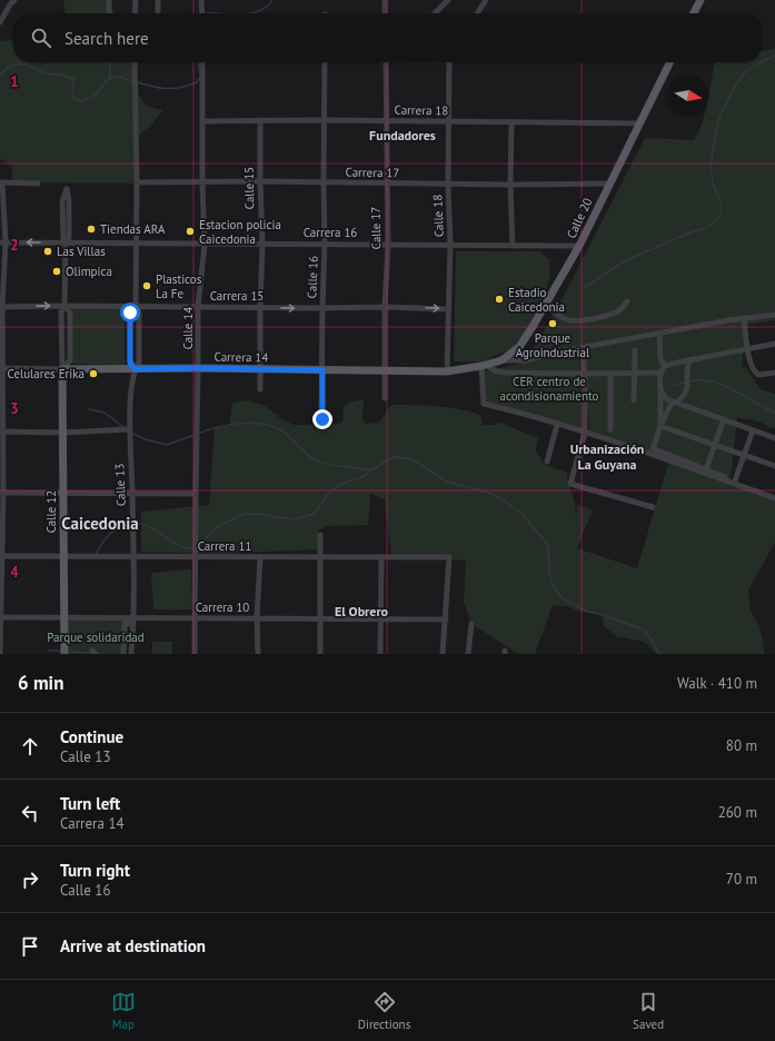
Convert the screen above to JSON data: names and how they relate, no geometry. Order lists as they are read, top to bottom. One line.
{"streets":{"main road":["Calle 20","Carrera 14","Calle 12"],"street":["Carrera 18","Carrera 17","Calle 15","Calle 18","Calle 17","Carrera 16","Calle 16","Carrera 15","Calle 14","Calle 13","Carrera 11","Carrera 10"]},"crossings":[["Carrera 18","Calle 15"],["Carrera 18","Calle 18"],["Carrera 18","Calle 20"],["Carrera 18","Calle 17"],["Carrera 18","Calle 16"],["Carrera 18","Calle 14"],["Carrera 17","Calle 15"],["Carrera 17","Calle 18"],["Carrera 17","Calle 20"],["Carrera 17","Calle 17"],["Carrera 17","Calle 16"],["Carrera 17","Calle 14"],["Carrera 17","Calle 13"],["Calle 15","Carrera 16"],["Calle 15","Carrera 15"],["Calle 15","Carrera 14"],["Calle 18","Carrera 16"],["Calle 18","Carrera 15"],["Calle 18","Carrera 14"],["Calle 20","Carrera 16"],["Calle 20","Carrera 14"],["Calle 17","Carrera 16"],["Calle 17","Carrera 15"],["Calle 17","Carrera 14"],["Carrera 16","Calle 16"],["Carrera 16","Calle 14"],["Carrera 16","Calle 13"],["Carrera 16","Calle 12"],["Calle 16","Carrera 15"],["Calle 16","Carrera 14"],["Carrera 15","Calle 14"],["Carrera 15","Calle 13"],["Carrera 15","Calle 12"],["Calle 14","Carrera 14"],["Calle 14","Carrera 11"],["Calle 14","Carrera 10"],["Carrera 14","Calle 13"],["Carrera 14","Calle 12"],["Calle 13","Carrera 11"],["Calle 13","Carrera 10"],["Calle 12","Carrera 11"],["Calle 12","Carrera 10"],["Carrera 11","Carrera 10"]],"one_way":["Carrera 15"],"districts":["Fundadores","Urbanización La Guyana","Caicedonia","El Obrero"],"parks":["CER centro de acondisionamiento","Parque solidaridad"],"places":["Tiendas ARA","Estacion policia Caicedonia","Las Villas","Olimpica","Plasticos La Fe","Estadio Caicedonia","Parque Agroindustrial","Celulares Erika"],"north":"right","page":{"search":"Search here","heading":["6 min","Walk · 410 m"],"list":[["Continue","Calle 13","80 m"],["Turn left","Carrera 14","260 m"],["Turn right","Calle 16","70 m"],"Arrive at destination"],"nav":["Map","Directions","Saved"]},"grid":{"rows":["1","2","3","4"]}}
